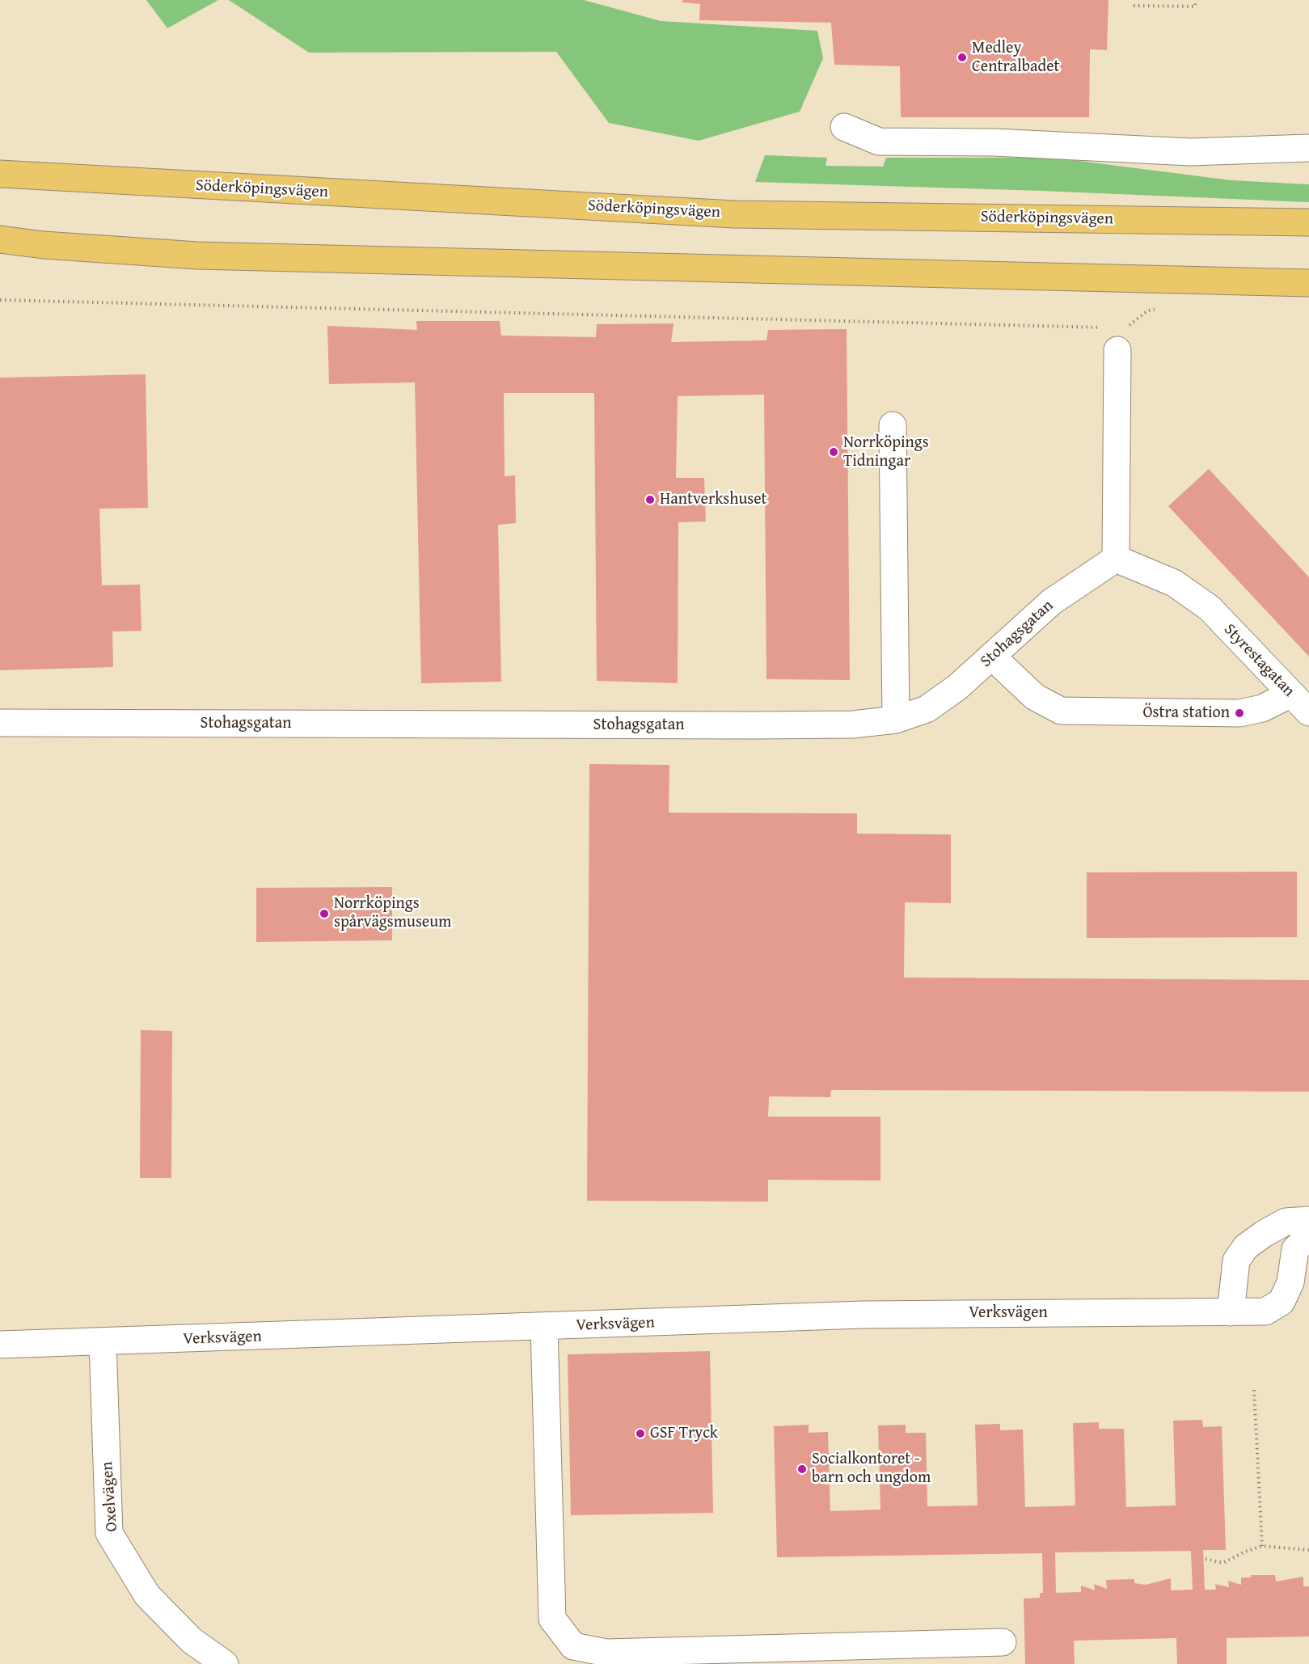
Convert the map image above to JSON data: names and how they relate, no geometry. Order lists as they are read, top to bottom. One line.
{"streets":{"main road":["Söderköpingsvägen"],"street":["Stohagsgatan","Styrestagatan","Verksvägen","Oxelvägen"]},"crossings":[["Stohagsgatan","Styrestagatan"],["Verksvägen","Oxelvägen"]],"places":["Medley Centralbadet","Norrköpings Tidningar","Hantverkshuset","Östra station","Norrköpings spårvägsmuseum","GSF Tryck","Socialkontoret - barn och ungdom"]}
